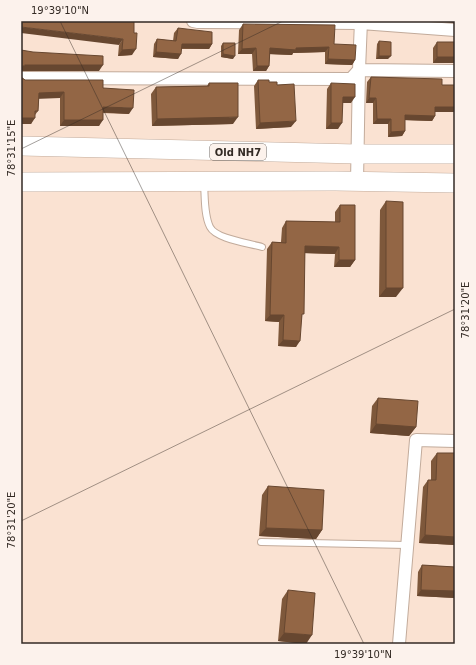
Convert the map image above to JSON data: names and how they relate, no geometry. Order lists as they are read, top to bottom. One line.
{"streets":{"main road":["Old NH7"]},"coordinates":["19°39'10\"N","78°31'15\"E","78°31'20\"E"]}
